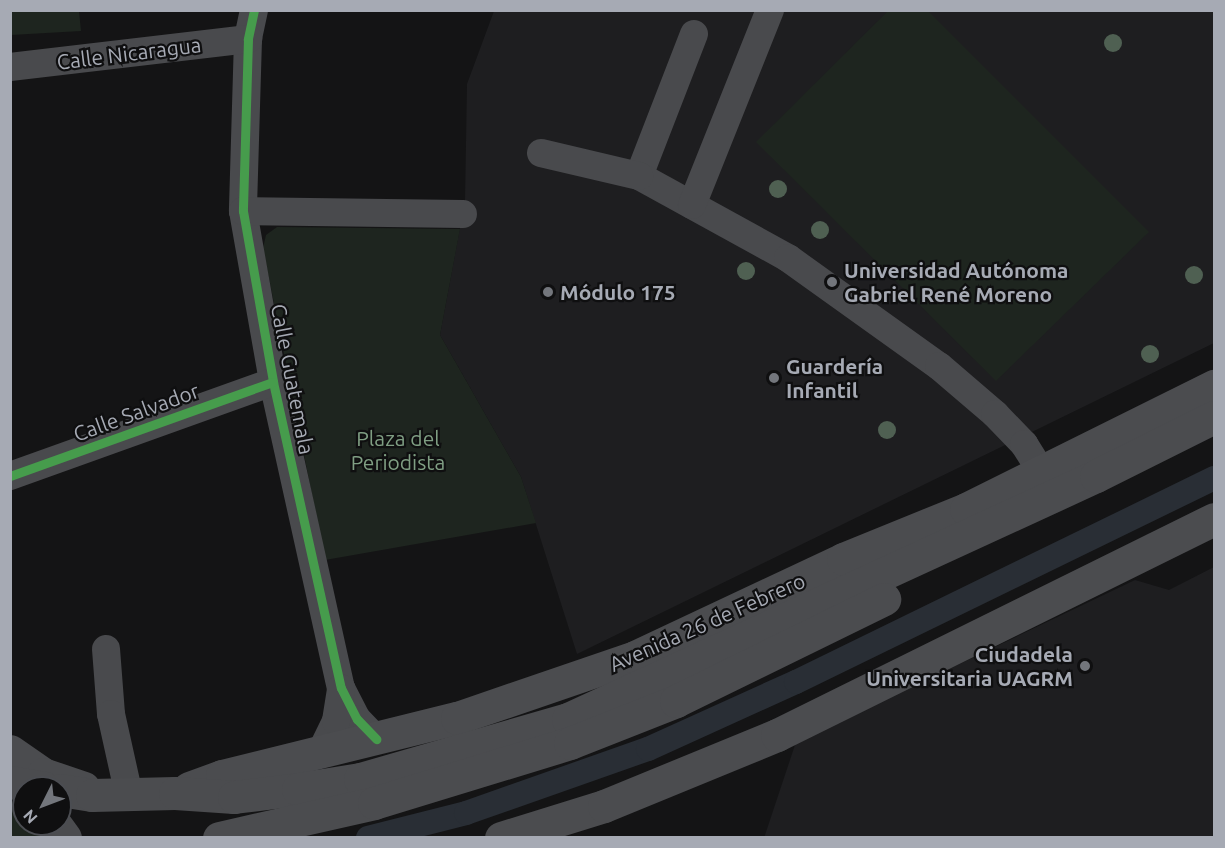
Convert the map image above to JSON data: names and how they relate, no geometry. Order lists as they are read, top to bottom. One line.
{"streets":{"main road":["Avenida 26 de Febrero"],"street":["Calle Nicaragua","Calle Guatemala","Calle Salvador"]},"crossings":[["Calle Nicaragua","Calle Guatemala"],["Calle Guatemala","Calle Salvador"],["Calle Guatemala","Avenida 26 de Febrero"]],"parks":["Plaza del Periodista"],"places":["Universidad Autónoma Gabriel René Moreno","Módulo 175","Guardería Infantil","Ciudadela Universitaria UAGRM"],"north":"bottom left"}
